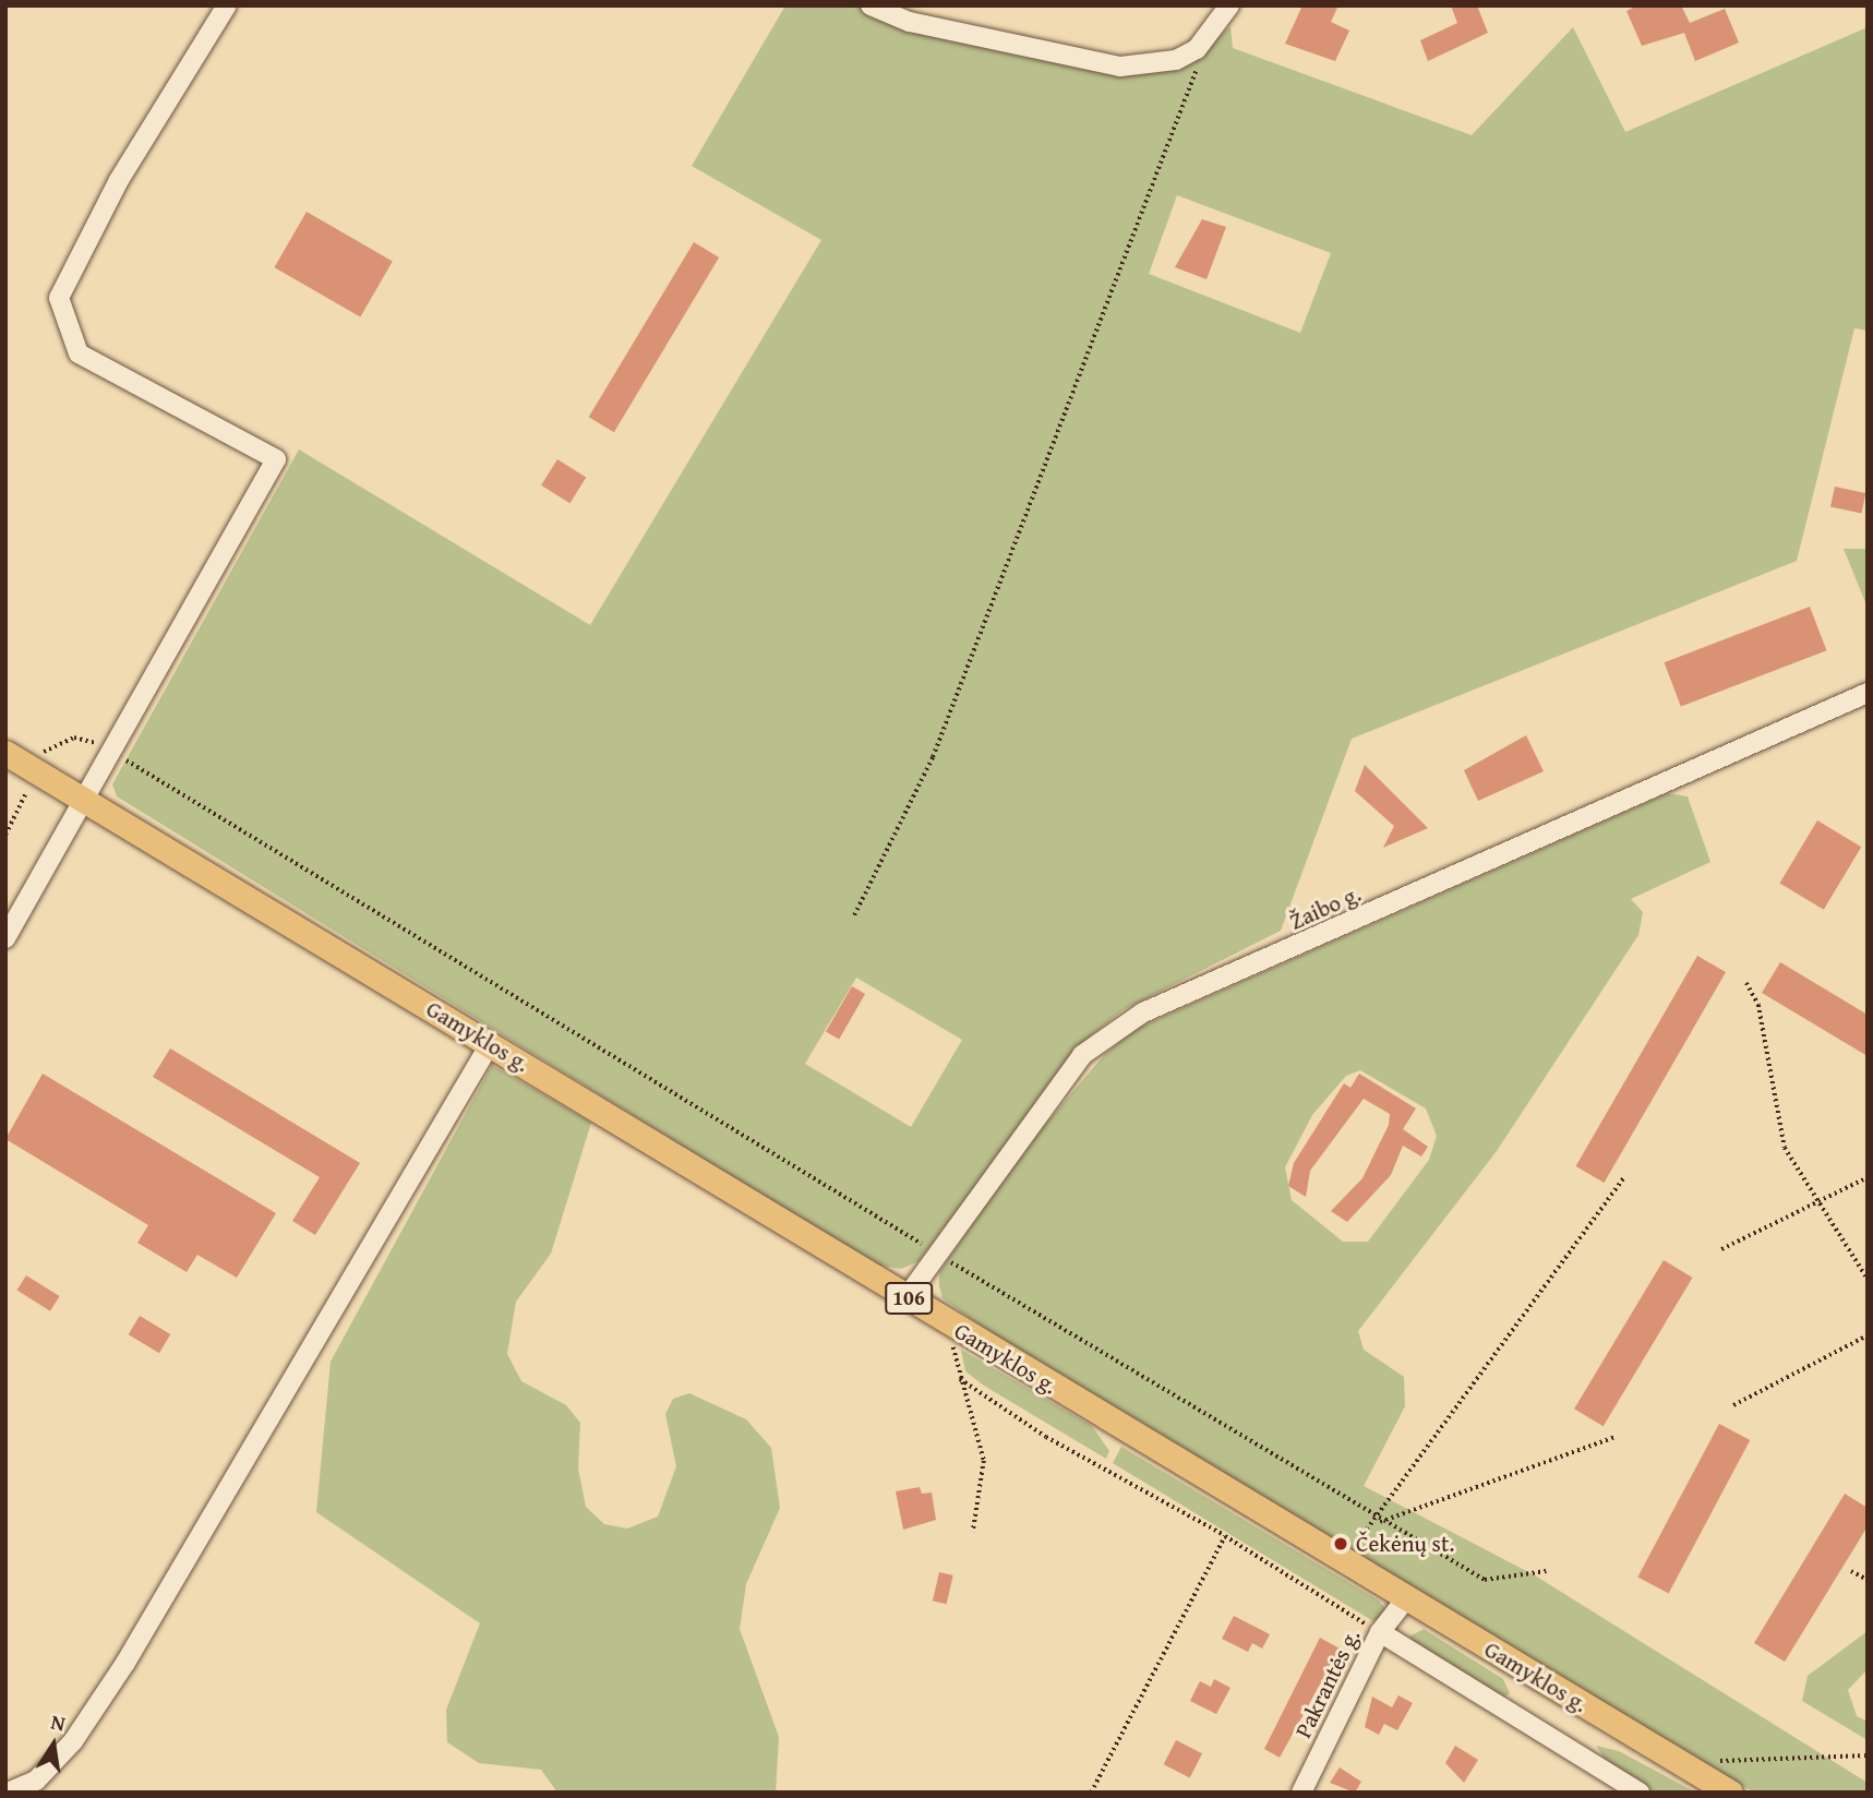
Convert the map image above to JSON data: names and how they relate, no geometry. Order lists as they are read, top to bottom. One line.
{"streets":{"main road":["Gamyklos g.","106"],"street":["Žaibo g.","Pakrantės g."]},"crossings":[["Žaibo g.","Gamyklos g."],["Gamyklos g.","106"],["Gamyklos g.","Pakrantės g."]],"places":["Čekėnų st."],"north":"top"}
